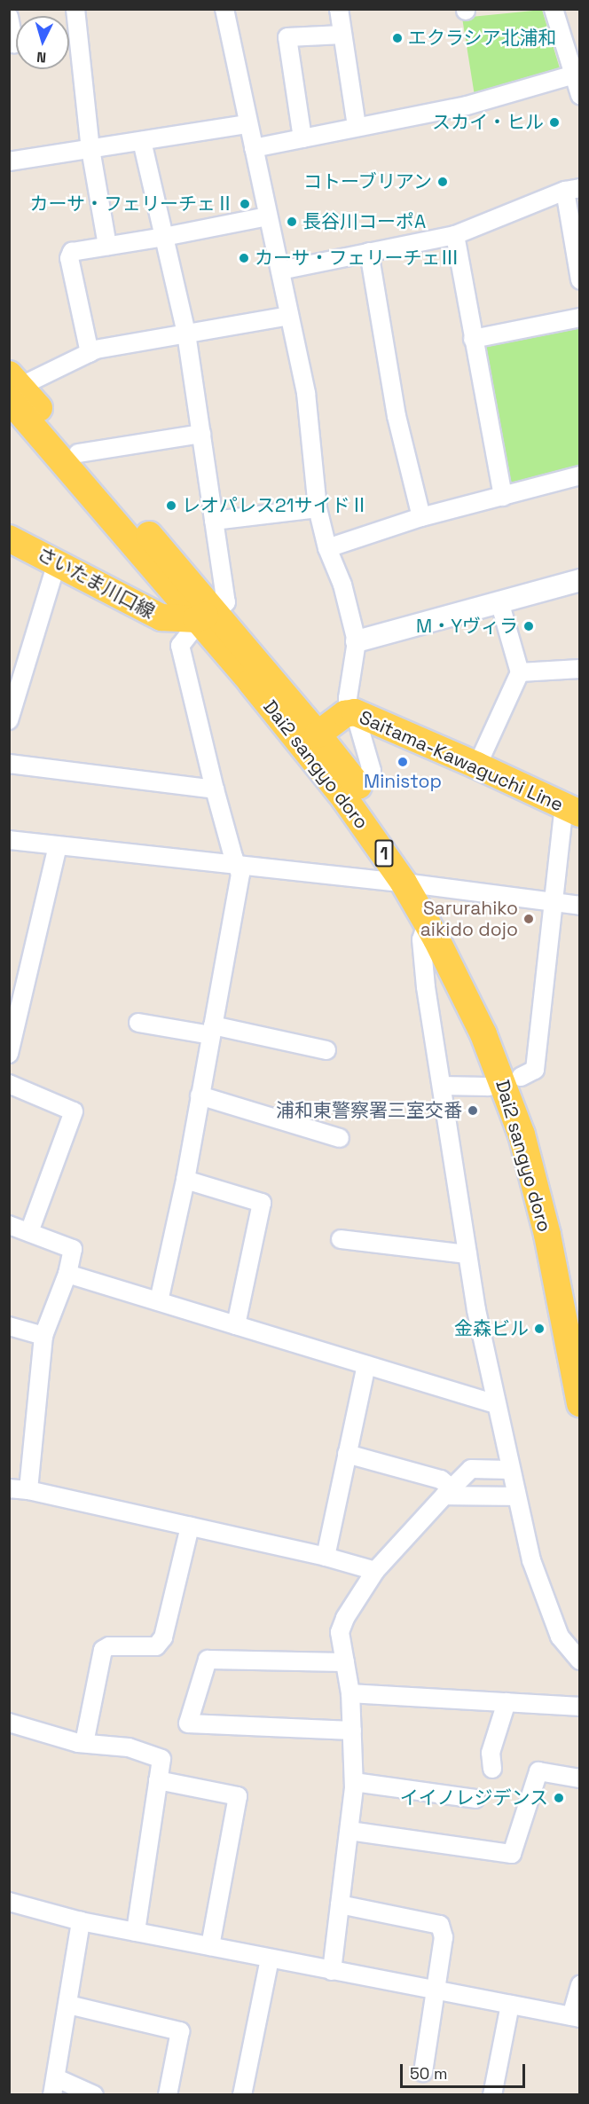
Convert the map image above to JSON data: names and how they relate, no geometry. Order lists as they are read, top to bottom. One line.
{"streets":{"main road":["さいたま川口線","Saitama-Kawaguchi Line","Dai2 sangyo doro","1"]},"crossings":[["さいたま川口線","Dai2 sangyo doro"],["Saitama-Kawaguchi Line","Dai2 sangyo doro"]],"places":["エクラシア北浦和","スカイ・ヒル","コトーブリアン","カーサ・フェリーチェⅡ","長谷川コーポA","カーサ・フェリーチェⅢ","レオパレス21サイドⅡ","M・Yヴィラ","Ministop","Sarurahiko aikido dojo","浦和東警察署三室交番","金森ビル","イイノレジデンス"],"scale_bar":"50 m","north":"bottom"}
